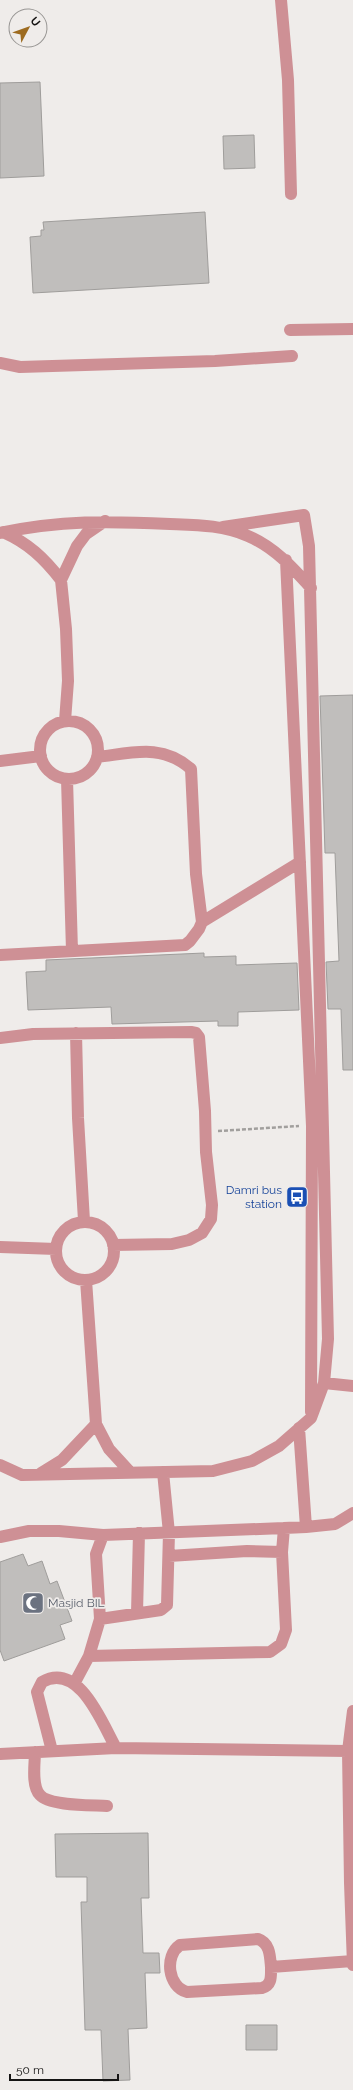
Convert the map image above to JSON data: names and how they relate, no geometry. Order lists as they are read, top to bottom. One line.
{"places":{"bus stop":["Damri bus station"],"mosque":["Masjid BIL"]},"scale_bar":"50 m","north":"top right"}
